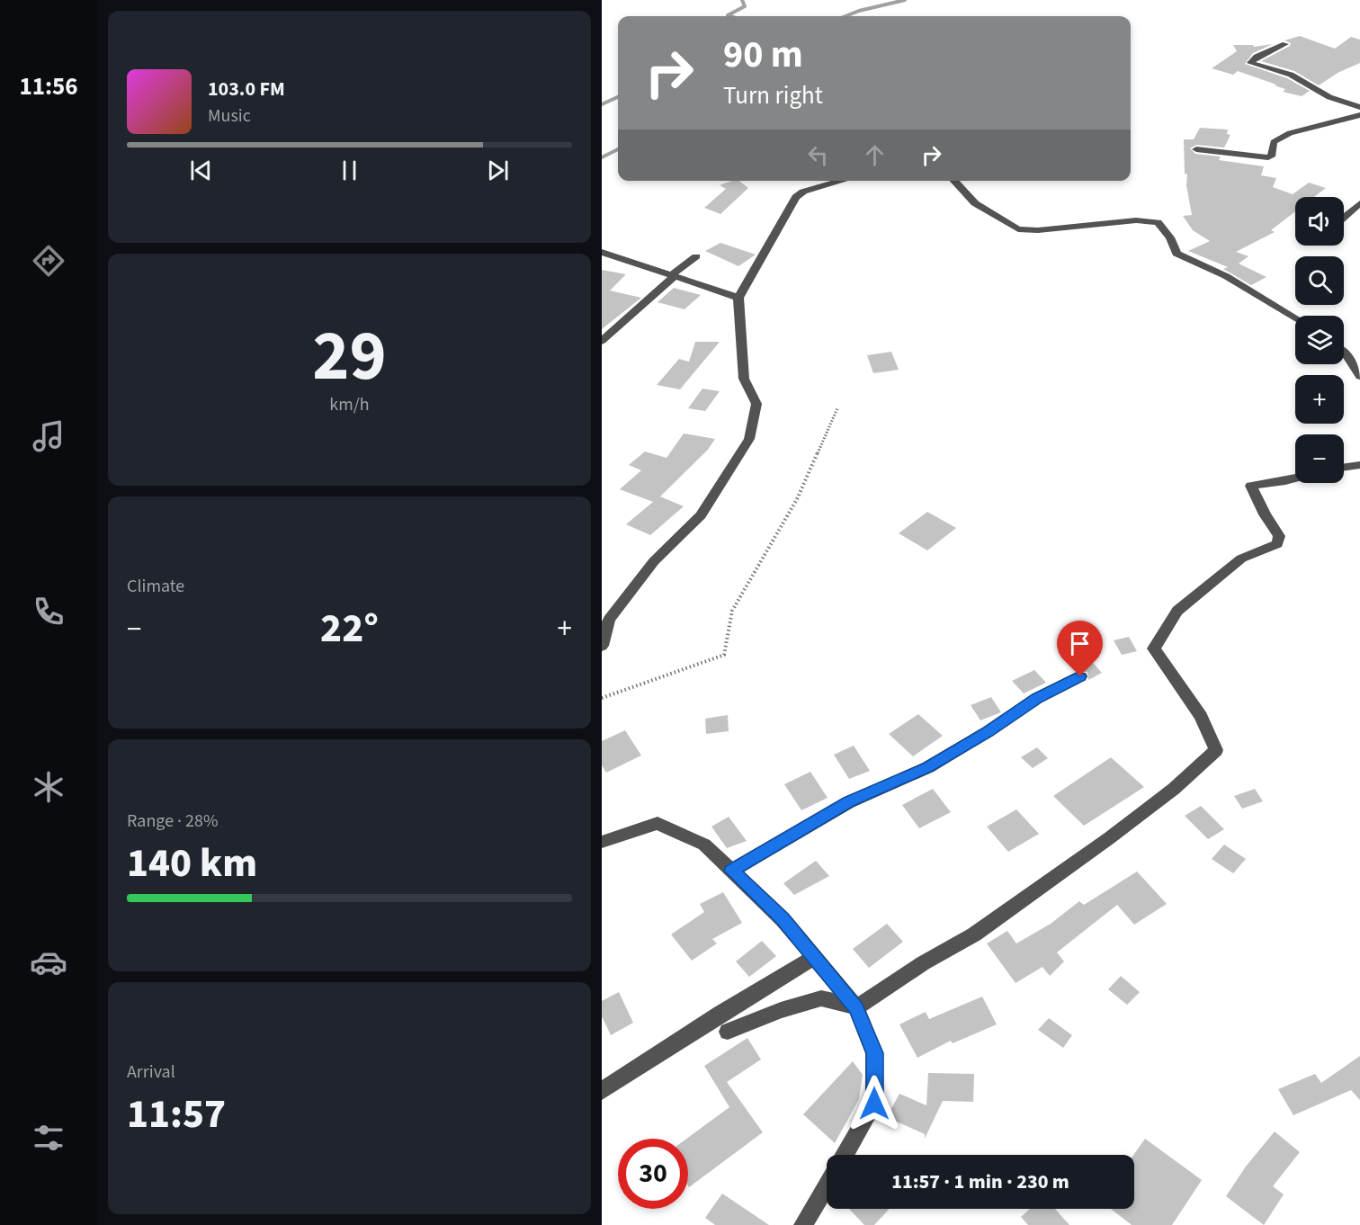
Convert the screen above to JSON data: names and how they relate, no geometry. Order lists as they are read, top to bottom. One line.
{"page":{"tabs":"11:56","turn":["90 m","Turn right"],"song":["103.0 FM","Music"],"map_buttons":["+","−"],"tile":[["29","km/h"],"Climate",["Range · 28%","140 km"],["Arrival","11:57"]],"heat":["−","22°","+"],"limit":"30","trip":"11:57 · 1 min · 230 m"}}
